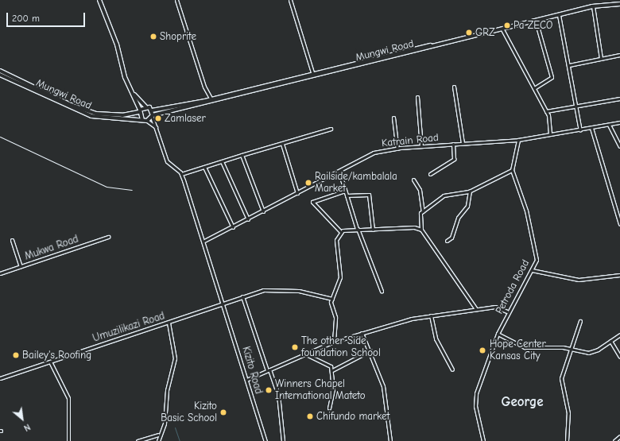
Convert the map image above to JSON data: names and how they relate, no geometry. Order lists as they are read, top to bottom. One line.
{"streets":{"main road":["Mungwi Road"],"street":["Katrain Road","Mukwa Road","Petroda Road","Umuzilikazi Road","Kizito Road"]},"crossings":[["Katrain Road","Petroda Road"],["Katrain Road","Kizito Road"],["Umuzilikazi Road","Kizito Road"]],"districts":["George"],"places":["Pa ZECO","GRZ","Shoprite","Zamlaser","Railside/kambalala Market","The other Side foundation School","Hope Center Kansas City","Bailey's Roofing","Winners Chapel International Mateto","Kizito Basic School","Chifundo market"],"scale_bar":"200 m","north":"bottom right"}
